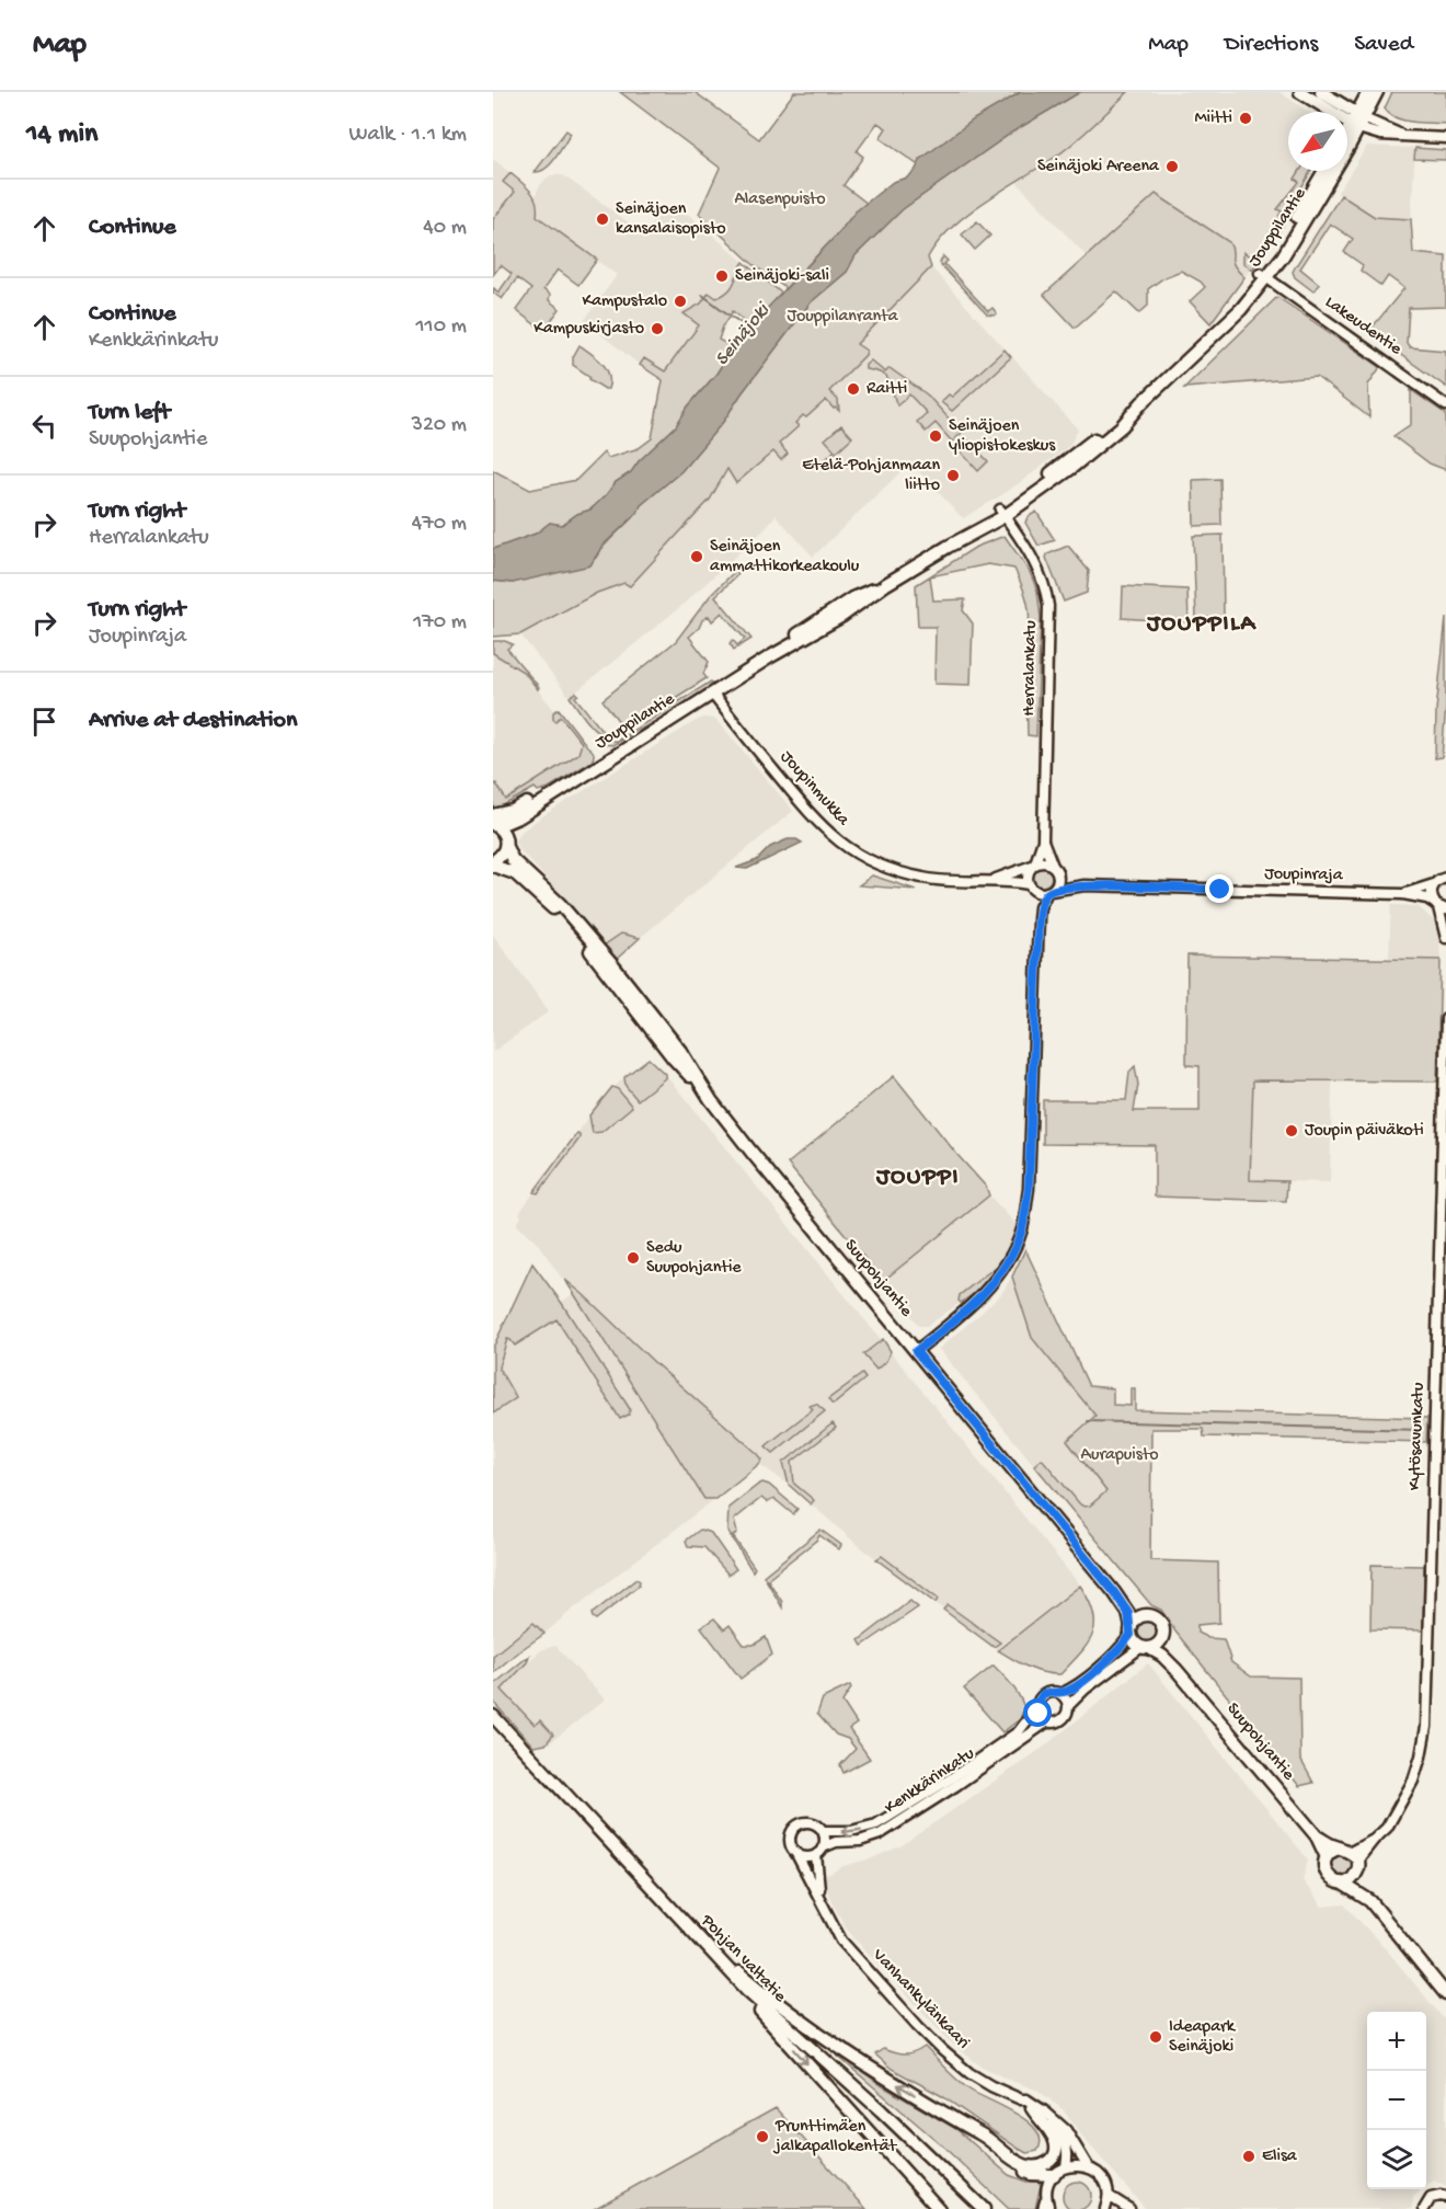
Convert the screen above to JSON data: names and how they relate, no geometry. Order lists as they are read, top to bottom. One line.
{"streets":{"main road":["Jouppilantie","Suupohjantie","Pohjan valtatie"],"street":["Lakeudentie","Herralankatu","Joupinmukka","Joupinraja","Kytösavunkatu","Kenkkärinkatu","Vanhankylänkaari"]},"crossings":[["Jouppilantie","Lakeudentie"],["Jouppilantie","Herralankatu"],["Jouppilantie","Joupinmukka"],["Jouppilantie","Suupohjantie"],["Herralankatu","Joupinmukka"],["Herralankatu","Joupinraja"],["Joupinmukka","Joupinraja"],["Suupohjantie","Kytösavunkatu"],["Kenkkärinkatu","Vanhankylänkaari"]],"districts":["JOUPPILA","JOUPPI"],"water":["Seinäjoki"],"parks":["Alasenpuisto","Jouppilanranta","Aurapuisto"],"places":["Miitti","Seinäjoki Areena","Seinäjoen kansalaisopisto","Seinäjoki-sali","Kampustalo","Kampuskirjasto","Raitti","Seinäjoen yliopistokeskus","Etelä-Pohjanmaan liitto","Seinäjoen ammattikorkeakoulu","Joupin päiväkoti","Sedu Suupohjantie","Ideapark Seinäjoki","Prunttimäen jalkapallokentät","Elisa"],"north":"bottom left","page":{"header":"Map","nav":["Map","Directions","Saved"],"heading":["14 min","Walk · 1.1 km"],"list":[["Continue","40 m"],["Continue","Kenkkärinkatu","110 m"],["Turn left","Suupohjantie","320 m"],["Turn right","Herralankatu","470 m"],["Turn right","Joupinraja","170 m"],"Arrive at destination"],"map_buttons":["+","−"]}}
